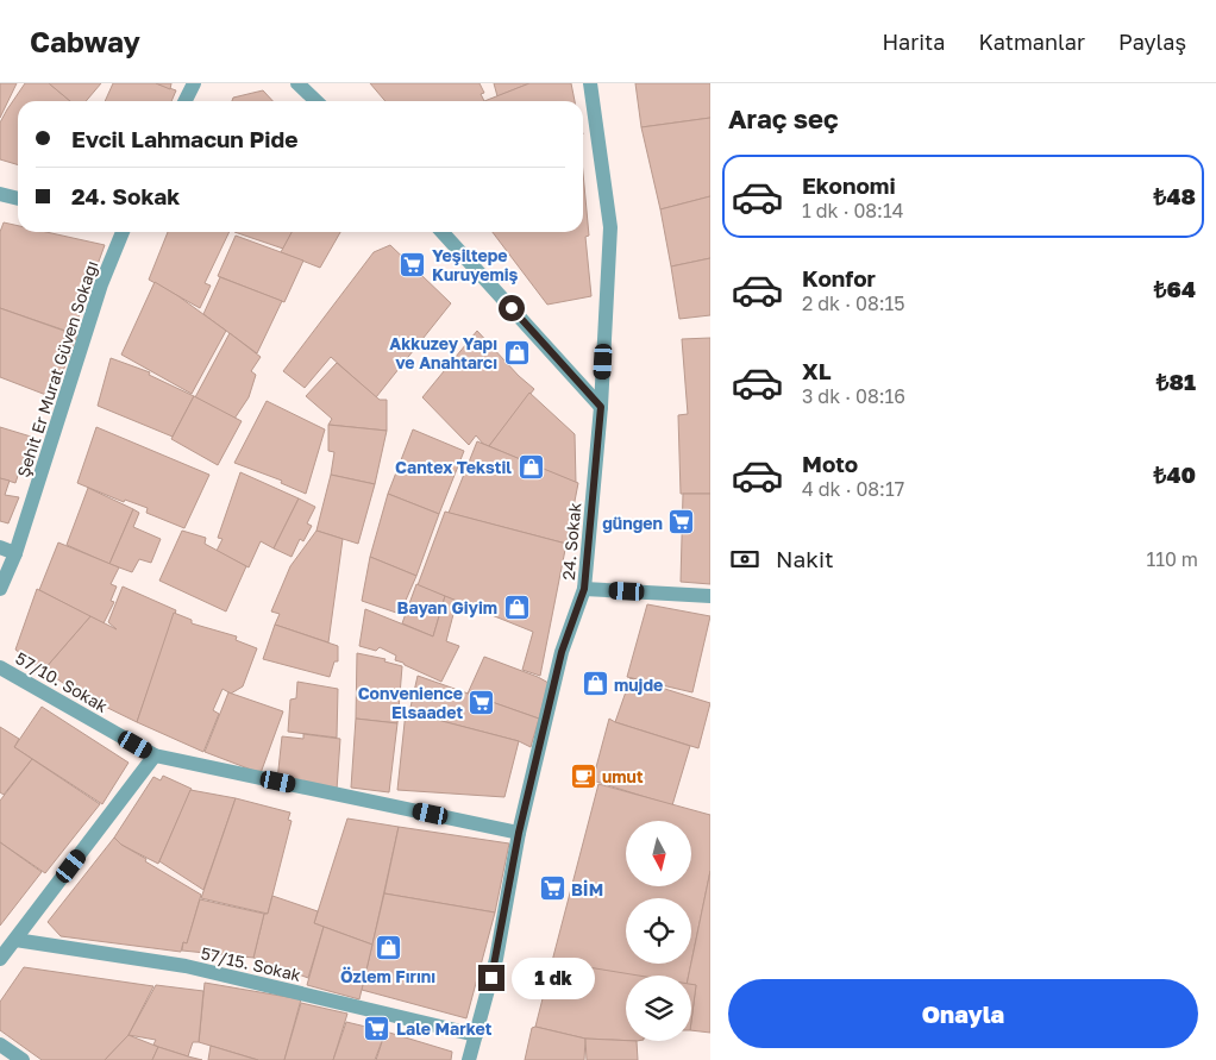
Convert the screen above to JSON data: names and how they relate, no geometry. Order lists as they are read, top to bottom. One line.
{"streets":{"street":["Şehit Er Murat Güven Sokağı","24. Sokak","57/10. Sokak","57/15. Sokak"]},"crossings":[["24. Sokak","57/10. Sokak"],["24. Sokak","57/15. Sokak"]],"places":{"supermarket":["Yeşiltepe Kuruyemiş","güngen","Convenience Elsaadet","BİM","Lale Market"],"shop":["Akkuzey Yapı ve Anahtarcı","Cantex Tekstil","Bayan Giyim","mujde","Özlem Fırını"],"cafe":["umut"]},"north":"bottom","page":{"header":"Cabway","nav":["Harita","Katmanlar","Paylaş"],"heading":"Araç seç","banner":["Evcil Lahmacun Pide","24. Sokak"],"list":[{"name":"Ekonomi","note":"1 dk · 08:14","value":"₺48"},{"name":"Konfor","note":"2 dk · 08:15","value":"₺64"},{"name":"XL","note":"3 dk · 08:16","value":"₺81"},{"name":"Moto","note":"4 dk · 08:17","value":"₺40"}],"pay":["Nakit","110 m"],"bubble":"1 dk","buttons":"Onayla"}}
